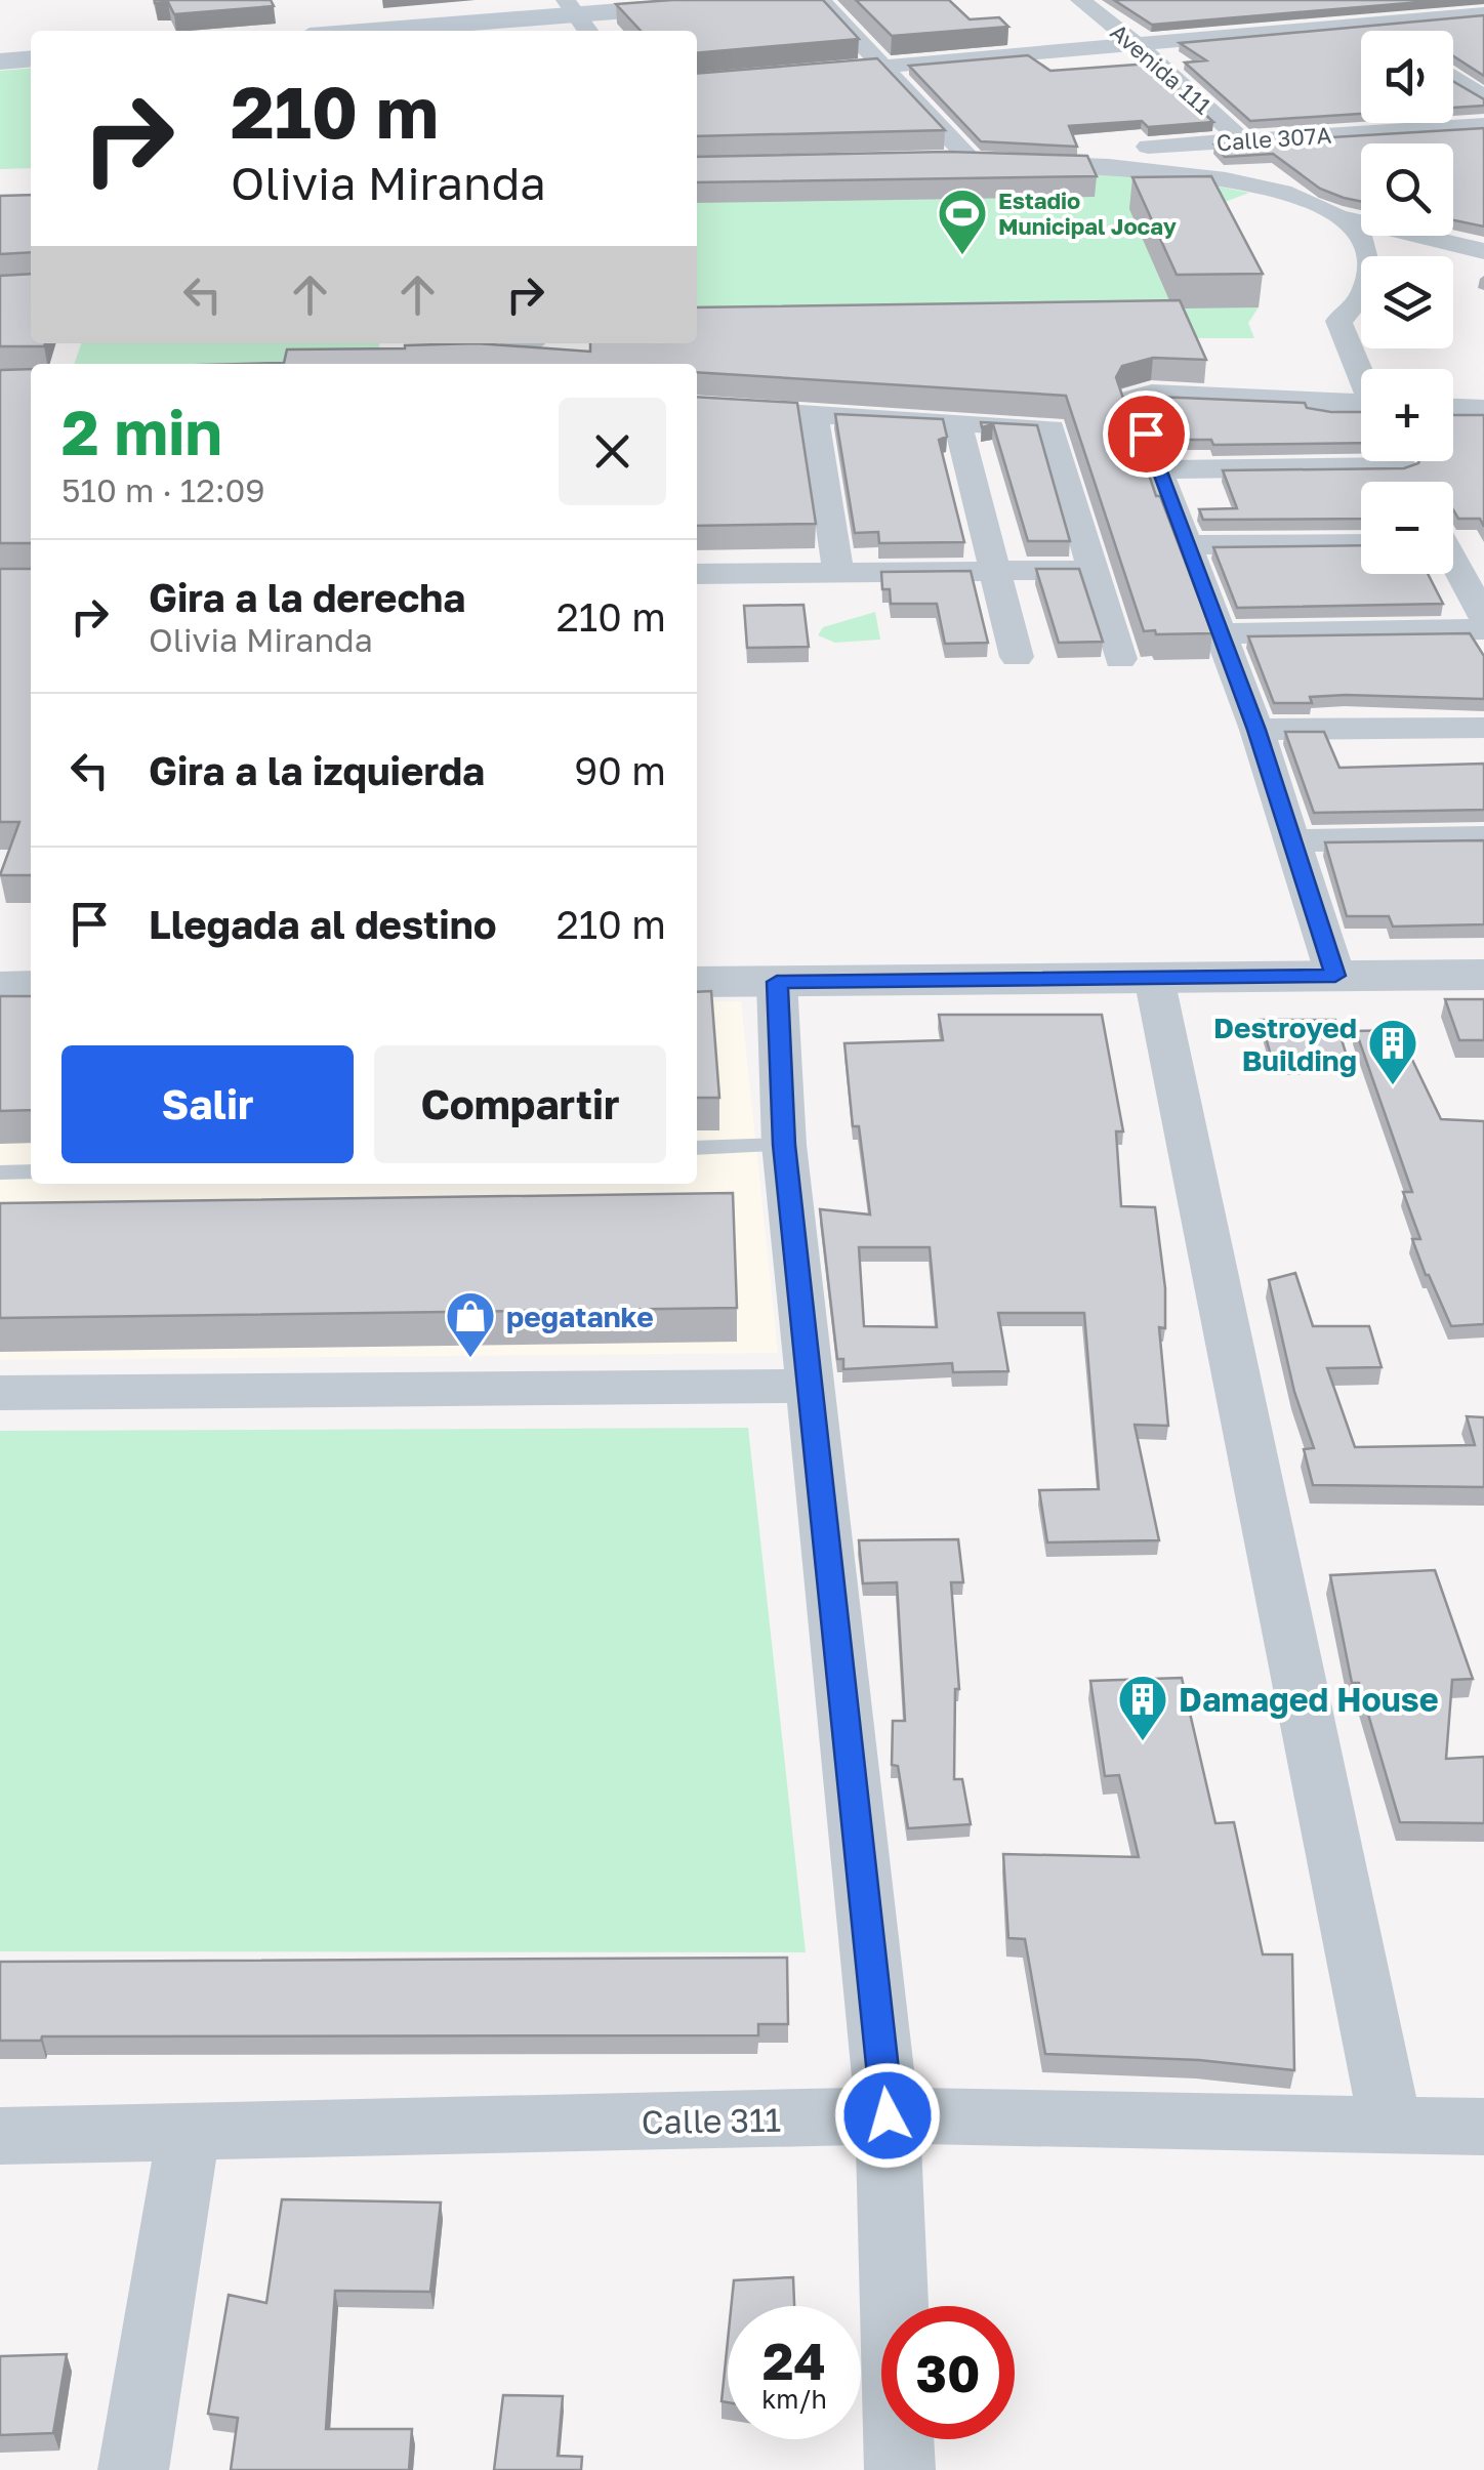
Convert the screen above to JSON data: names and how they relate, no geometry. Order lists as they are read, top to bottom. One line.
{"streets":{"street":["Avenida 111","Calle 307A","Calle 311"]},"crossings":[["Avenida 111","Calle 307A"]],"places":{"sports":["Estadio Municipal Jocay"],"building":["Destroyed Building","Damaged House"],"shop":["pegatanke"]},"page":{"map_buttons":["+","−"],"turn":["210 m","Olivia Miranda"],"heading":["2 min","510 m · 12:09"],"list":[{"name":"Gira a la derecha","note":"Olivia Miranda","value":"210 m"},{"name":"Gira a la izquierda","value":"90 m"},{"name":"Llegada al destino","value":"210 m"}],"buttons":["Salir","Compartir"],"speed":"24 km/h","limit":"30"}}
